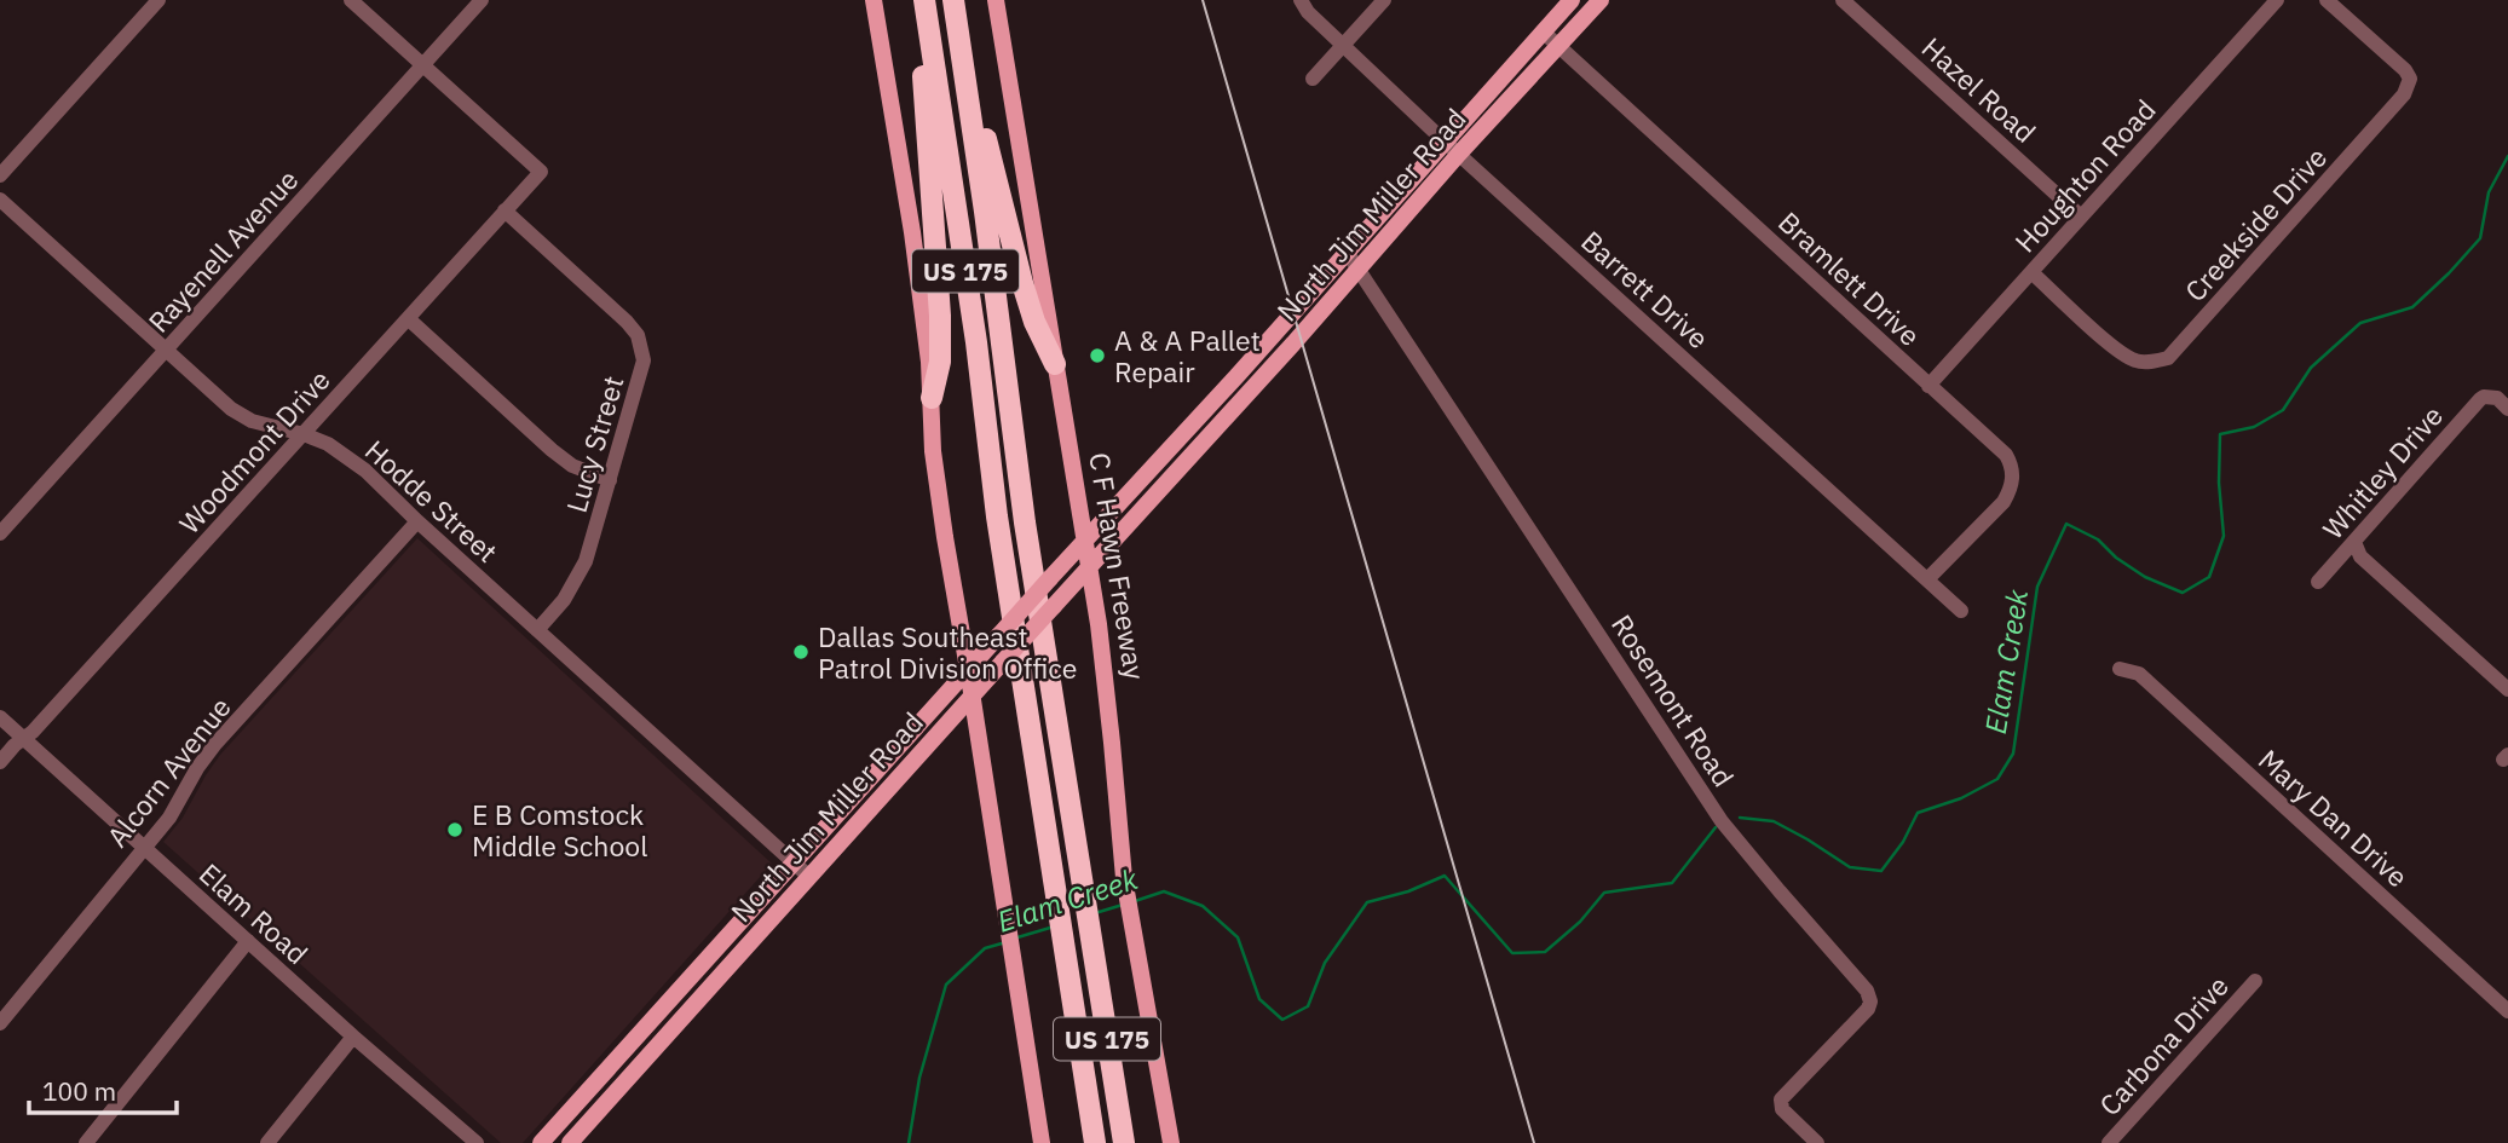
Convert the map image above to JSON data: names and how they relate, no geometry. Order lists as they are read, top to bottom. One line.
{"streets":{"highway":["US 175"],"main road":["North Jim Miller Road","C F Hawn Freeway"],"street":["Hazel Road","Houghton Road","Creekside Drive","Rayenell Avenue","Bramlett Drive","Barrett Drive","Lucy Street","Woodmont Drive","Whitley Drive","Hodde Street","Rosemont Road","Alcorn Avenue","Mary Dan Drive","Elam Road","Carbona Drive"]},"crossings":[["Hazel Road","Houghton Road"],["Houghton Road","Creekside Drive"],["Houghton Road","Bramlett Drive"],["North Jim Miller Road","Bramlett Drive"],["North Jim Miller Road","Barrett Drive"],["North Jim Miller Road","Hodde Street"],["North Jim Miller Road","C F Hawn Freeway"],["North Jim Miller Road","Rosemont Road"],["Rayenell Avenue","Woodmont Drive"],["Rayenell Avenue","Hodde Street"],["Bramlett Drive","Barrett Drive"],["Lucy Street","Woodmont Drive"],["Lucy Street","Hodde Street"],["Woodmont Drive","Hodde Street"],["Woodmont Drive","Elam Road"],["Hodde Street","Alcorn Avenue"],["Alcorn Avenue","Elam Road"]],"water":["Elam Creek"],"places":["A & A Pallet Repair","Dallas Southeast Patrol Division Office","E B Comstock Middle School"],"scale_bar":"100 m"}
